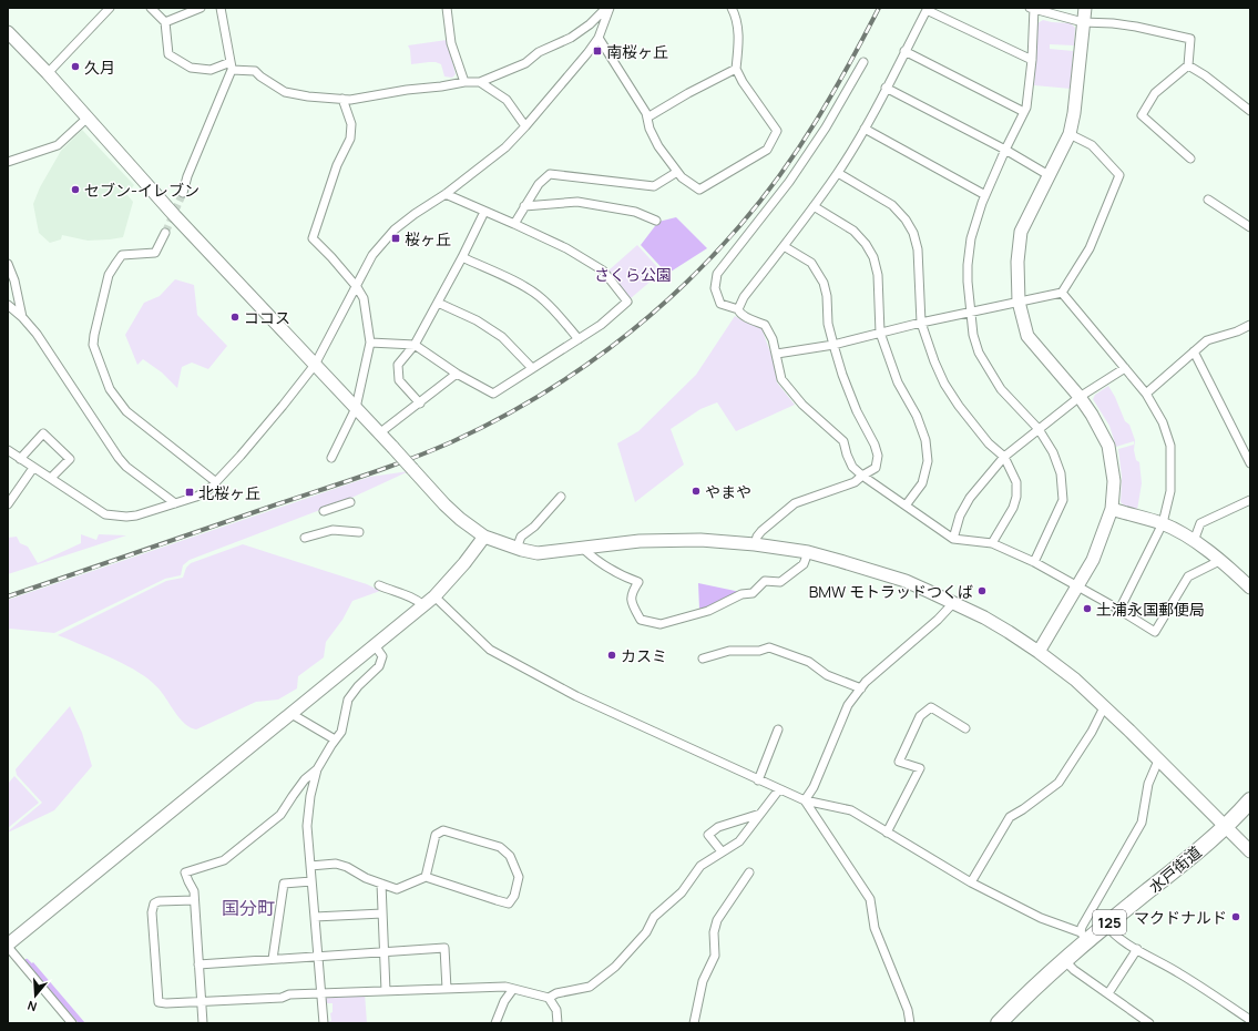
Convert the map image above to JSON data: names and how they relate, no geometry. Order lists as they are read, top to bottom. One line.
{"streets":{"highway":["水戸街道","125"]},"districts":["国分町"],"parks":["さくら公園"],"places":{"transit":["南桜ヶ丘","桜ヶ丘","北桜ヶ丘"],"other":["久月","セブン-イレブン","ココス","やまや","BMW モトラッドつくば","土浦永国郵便局","カスミ","マクドナルド"]},"north":"bottom"}
